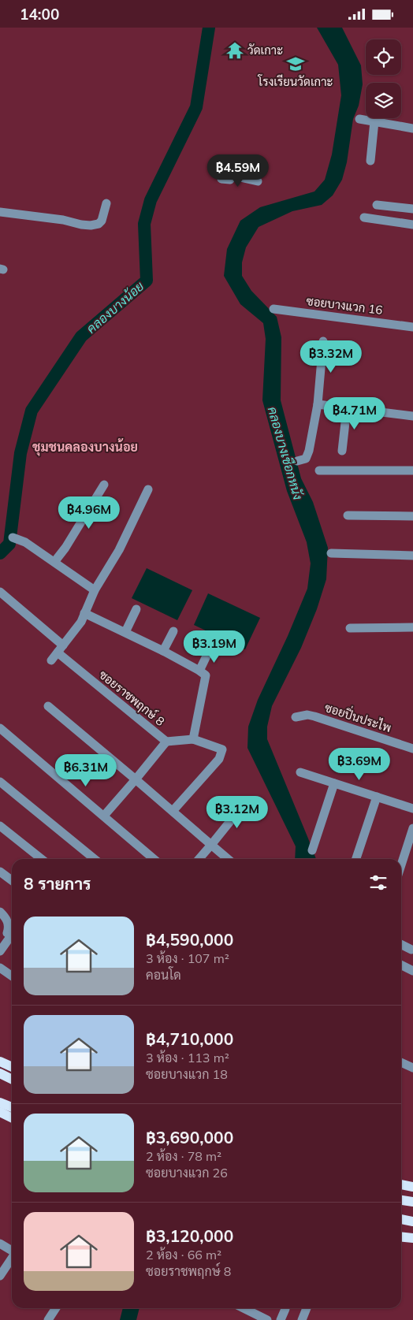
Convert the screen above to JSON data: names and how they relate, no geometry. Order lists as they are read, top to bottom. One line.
{"streets":{"street":["ซอยบางแวก 16","ซอยราชพฤกษ์ 8","ซอยปิ่นประไพ"]},"districts":["ชุมชนคลองบางน้อย"],"water":["คลองบางน้อย","คลองบางเชือกหนัง"],"places":{"temple":["วัดเกาะ"],"school or university":["โรงเรียนวัดเกาะ"]},"page":{"status":"14:00","price":["฿4.59M","฿3.32M","฿4.71M","฿4.96M","฿3.19M","฿3.69M","฿6.31M","฿3.12M"],"heading":"8 รายการ","list":[{"name":"฿4,590,000","note":"3 ห้อง · 107 m² · คอนโด"},{"name":"฿4,710,000","note":"3 ห้อง · 113 m² · ซอยบางแวก 18"},{"name":"฿3,690,000","note":"2 ห้อง · 78 m² · ซอยบางแวก 26"},{"name":"฿3,120,000","note":"2 ห้อง · 66 m² · ซอยราชพฤกษ์ 8"}]}}
